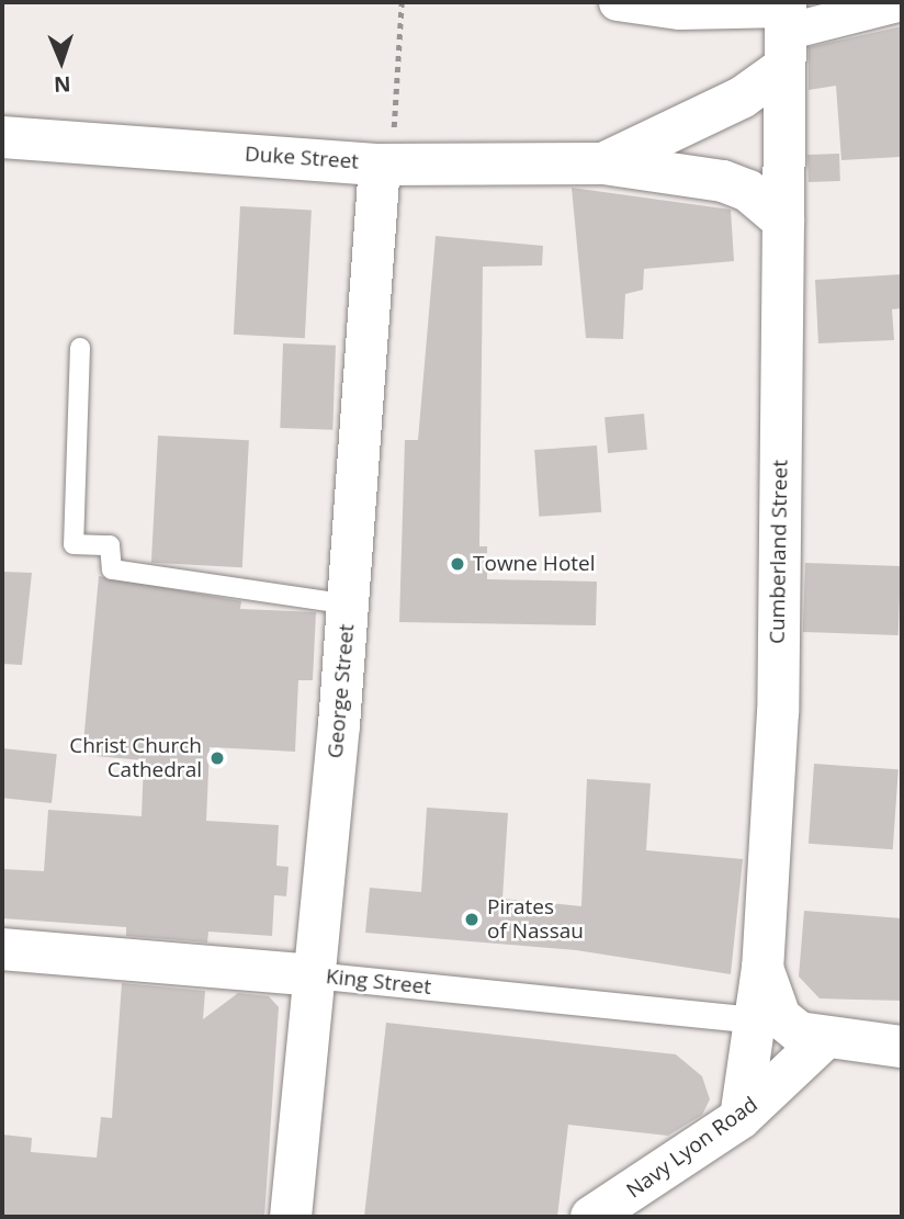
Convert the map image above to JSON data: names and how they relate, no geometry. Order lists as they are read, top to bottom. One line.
{"streets":{"main road":["Duke Street","Cumberland Street","George Street","King Street","Navy Lyon Road"]},"crossings":[["Duke Street","Cumberland Street"],["Duke Street","George Street"],["Cumberland Street","King Street"],["Cumberland Street","Navy Lyon Road"],["George Street","King Street"]],"places":["Towne Hotel","Christ Church Cathedral","Pirates of Nassau"],"north":"bottom"}
